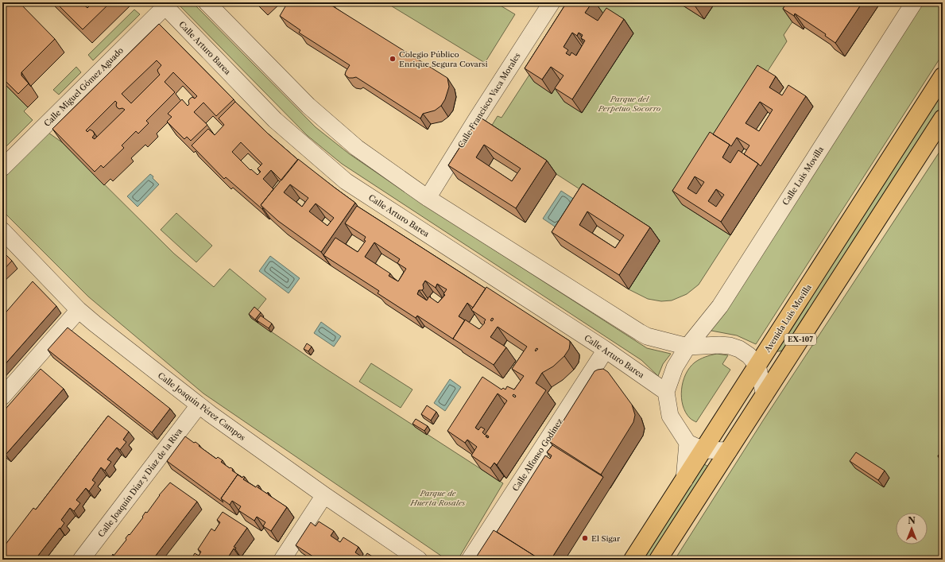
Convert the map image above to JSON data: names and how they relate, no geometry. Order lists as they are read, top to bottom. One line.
{"streets":{"main road":["Avenida Luis Movilla","EX-107"],"street":["Calle Arturo Barea","Calle Miguel Gómez Aguado","Calle Francisco Vaca Morales","Calle Luis Movilla","Calle Joaquín Pérez Campos","Calle Alfonso Godínez","Calle Joaquín Díaz y Díaz de la Riva"]},"crossings":[["Calle Arturo Barea","Calle Miguel Gómez Aguado"],["Calle Arturo Barea","Calle Alfonso Godínez"],["Calle Joaquín Pérez Campos","Calle Joaquín Díaz y Díaz de la Riva"]],"parks":["Parque del Perpetuo Socorro","Parque de Huerta Rosales"],"places":["Colegio Público Enrique Segura Covarsi","El Sigar"],"north":"top"}
